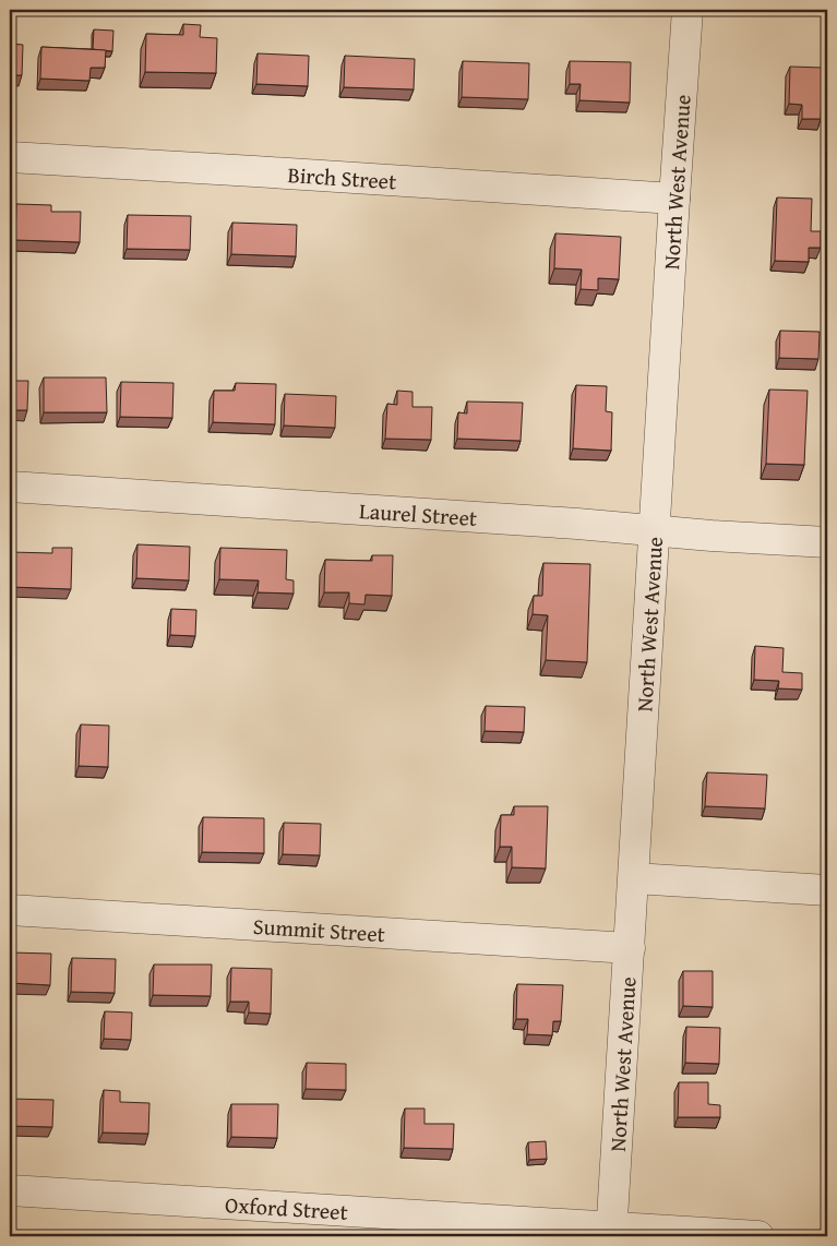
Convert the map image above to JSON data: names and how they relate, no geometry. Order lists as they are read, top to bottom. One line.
{"streets":{"street":["Birch Street","North West Avenue","Laurel Street","Summit Street","Oxford Street"]},"crossings":[["Birch Street","North West Avenue"],["North West Avenue","Laurel Street"],["North West Avenue","Summit Street"],["North West Avenue","Oxford Street"]]}
